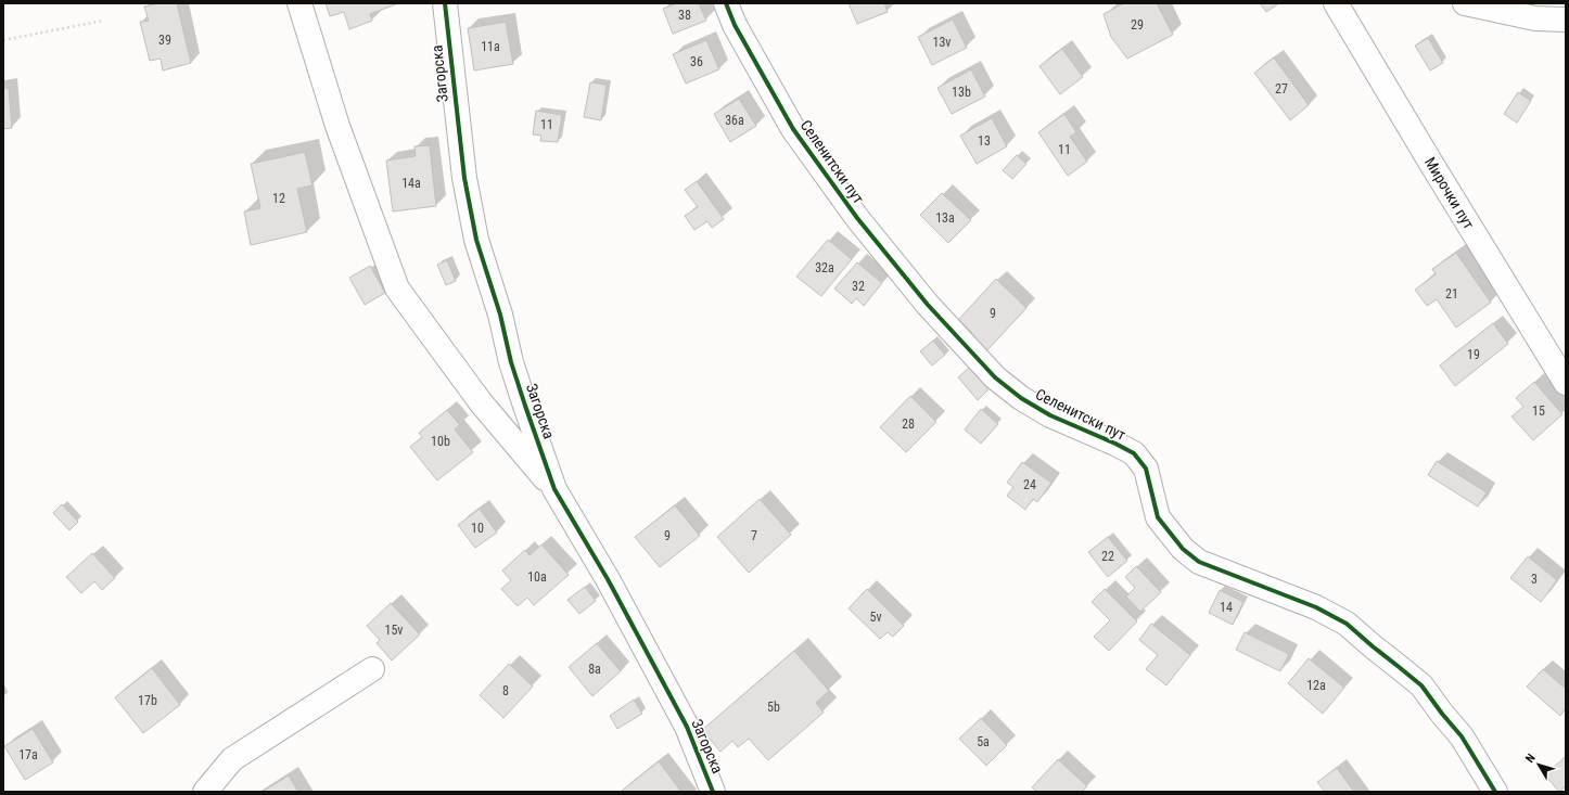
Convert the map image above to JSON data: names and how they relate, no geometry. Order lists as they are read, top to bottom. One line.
{"streets":{"street":["Загорска","Селенитски пут","Мирочки пут"]},"house_numbers":["38","29","39","13v","11a","36","27","13b","36a","11","13","11","14a","12","13a","32a","32","21","9","19","15","28","10b","24","10","9","7","22","10a","3","14","5v","15v","8a","12a","8","17b","5b","5a","17a"],"north":"top left"}
